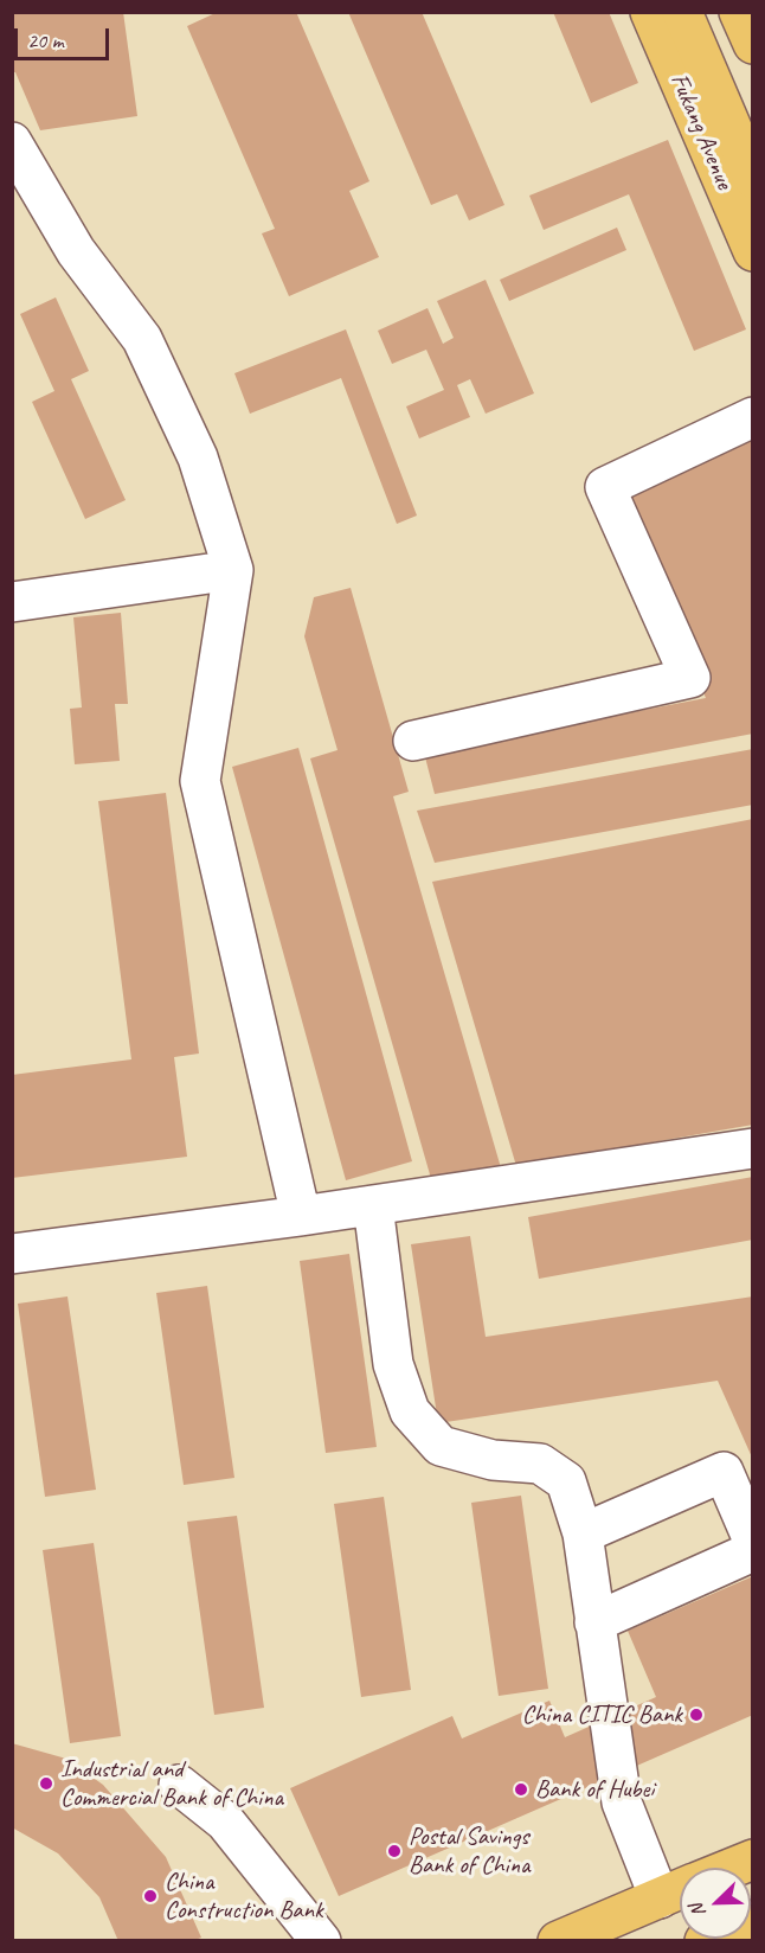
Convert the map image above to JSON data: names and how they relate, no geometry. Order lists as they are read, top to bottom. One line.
{"streets":{"main road":["Fukang Avenue"]},"places":["China CITIC Bank","Industrial and Commercial Bank of China","Bank of Hubei","Postal Savings Bank of China","China Construction Bank"],"scale_bar":"20 m","north":"bottom left"}
